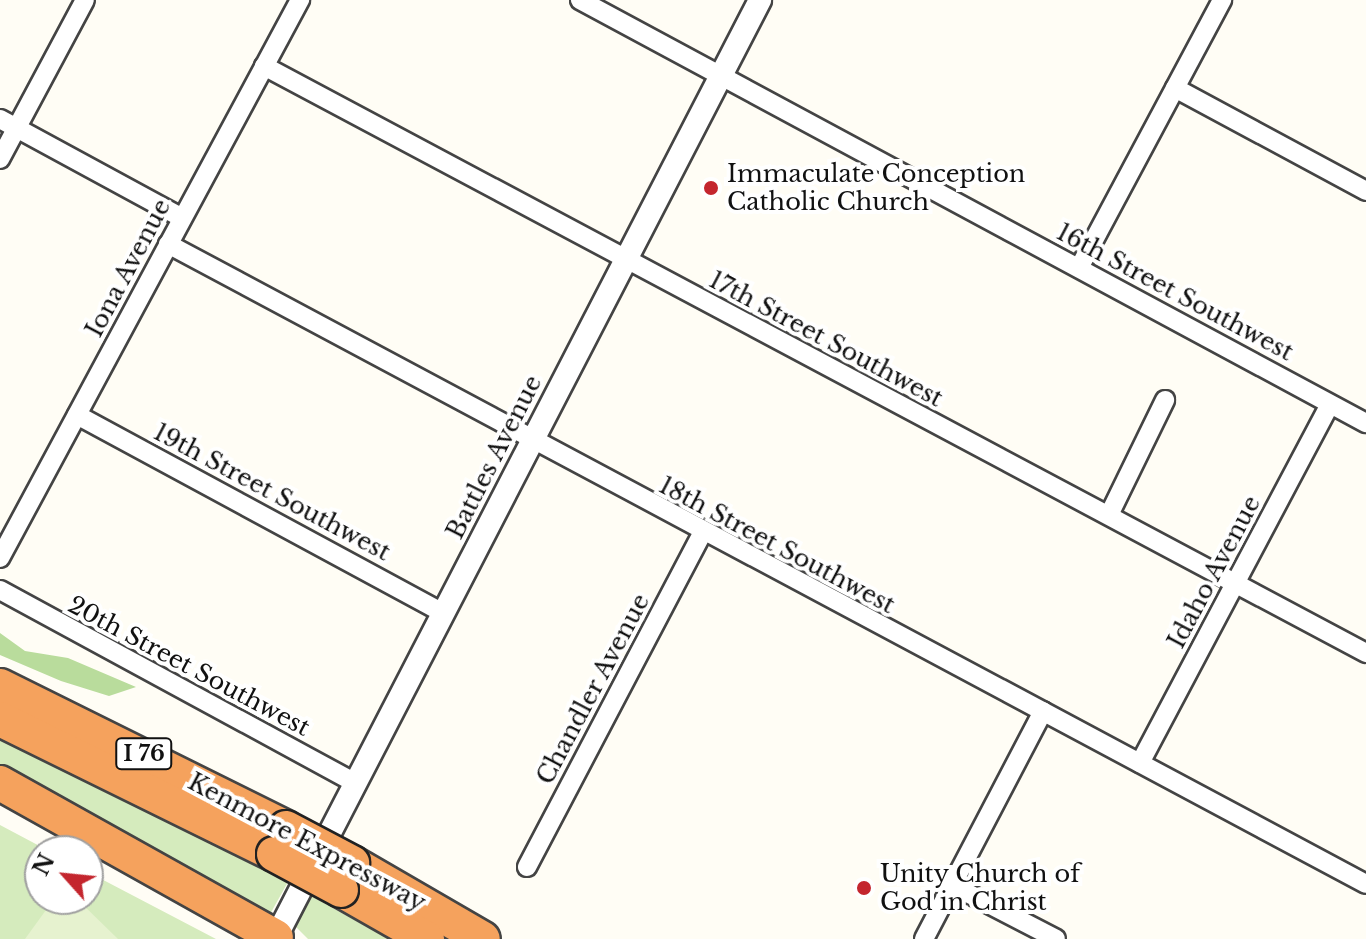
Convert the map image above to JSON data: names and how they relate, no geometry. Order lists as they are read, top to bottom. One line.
{"streets":{"highway":["I 76","Kenmore Expressway"],"street":["Iona Avenue","16th Street Southwest","17th Street Southwest","Battles Avenue","19th Street Southwest","18th Street Southwest","Idaho Avenue","20th Street Southwest","Chandler Avenue"]},"crossings":[["Iona Avenue","17th Street Southwest"],["Iona Avenue","19th Street Southwest"],["Iona Avenue","18th Street Southwest"],["16th Street Southwest","Battles Avenue"],["16th Street Southwest","Idaho Avenue"],["17th Street Southwest","Battles Avenue"],["17th Street Southwest","Idaho Avenue"],["Battles Avenue","19th Street Southwest"],["Battles Avenue","18th Street Southwest"],["Battles Avenue","20th Street Southwest"],["18th Street Southwest","Idaho Avenue"],["18th Street Southwest","Chandler Avenue"]],"places":["Immaculate Conception Catholic Church","Unity Church of God in Christ"],"north":"top left"}
